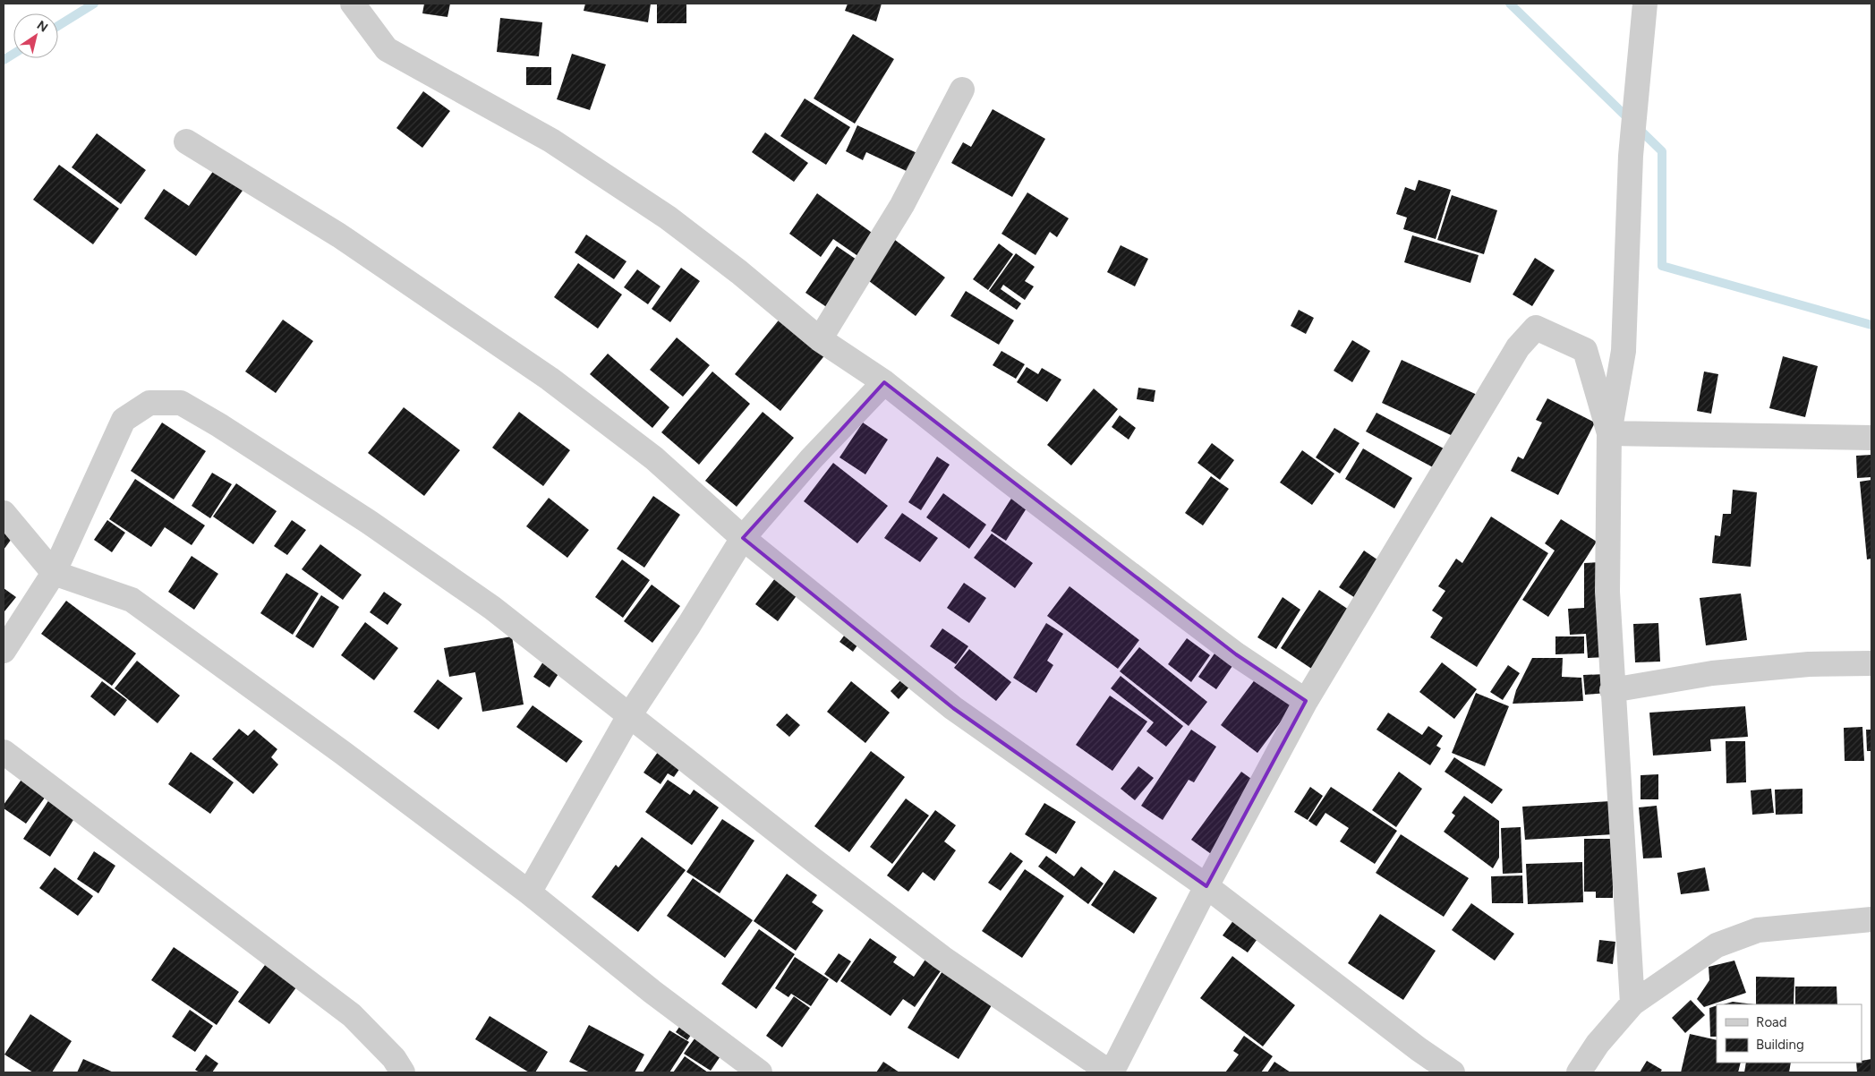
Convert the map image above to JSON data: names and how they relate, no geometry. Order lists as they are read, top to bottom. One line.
{"legend":["Road","Building"],"north":"top right"}
